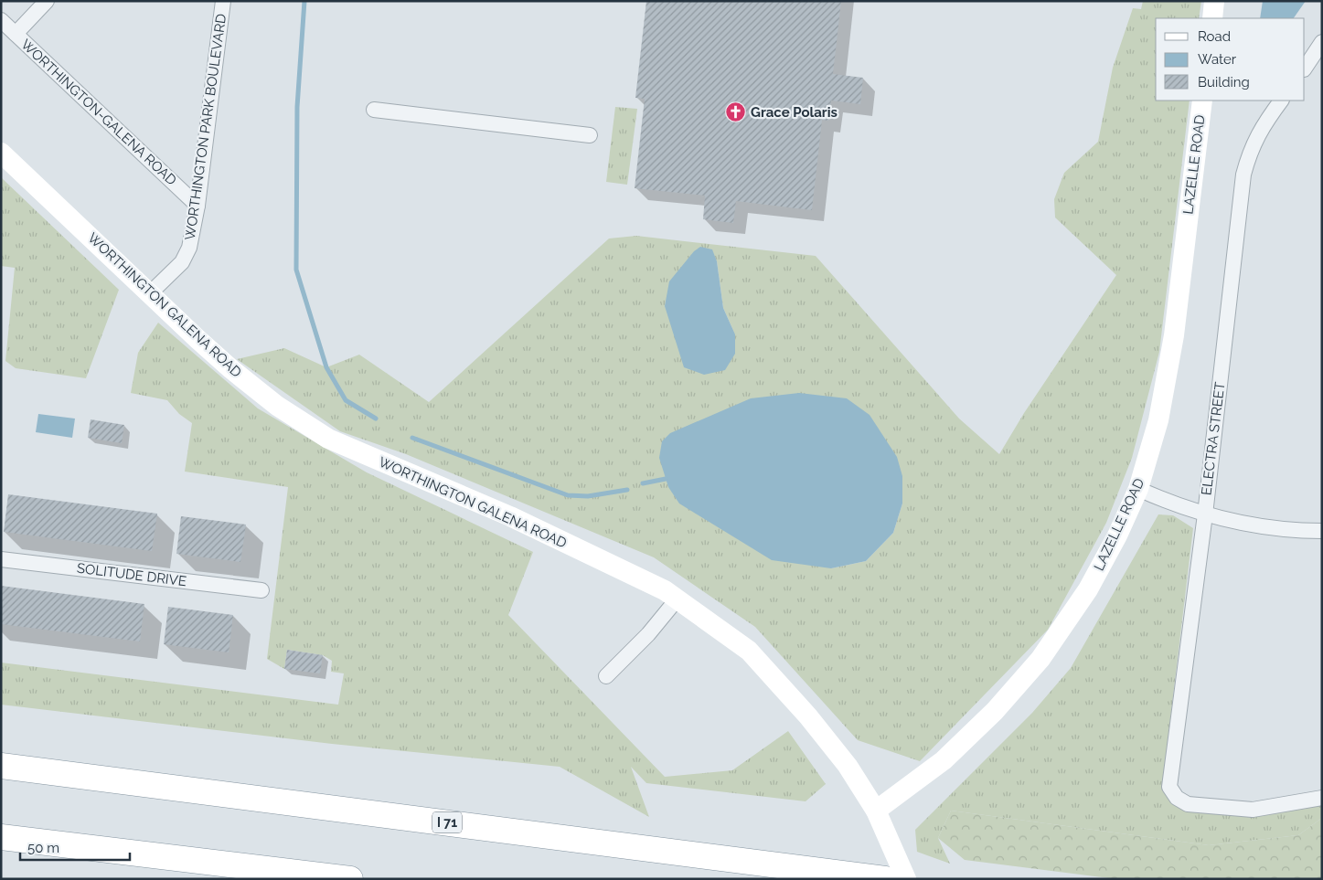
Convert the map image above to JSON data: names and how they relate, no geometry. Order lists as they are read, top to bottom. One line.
{"streets":{"highway":["I 71"],"street":["WORTHINGTON-GALENA ROAD","WORTHINGTON PARK BOULEVARD","LAZELLE ROAD","WORTHINGTON GALENA ROAD","ELECTRA STREET","SOLITUDE DRIVE"]},"crossings":[["WORTHINGTON-GALENA ROAD","WORTHINGTON PARK BOULEVARD"],["WORTHINGTON PARK BOULEVARD","WORTHINGTON GALENA ROAD"],["LAZELLE ROAD","WORTHINGTON GALENA ROAD"]],"places":{"church":["Grace Polaris"]},"legend":["Road","Water","Building"],"scale_bar":"50 m"}
